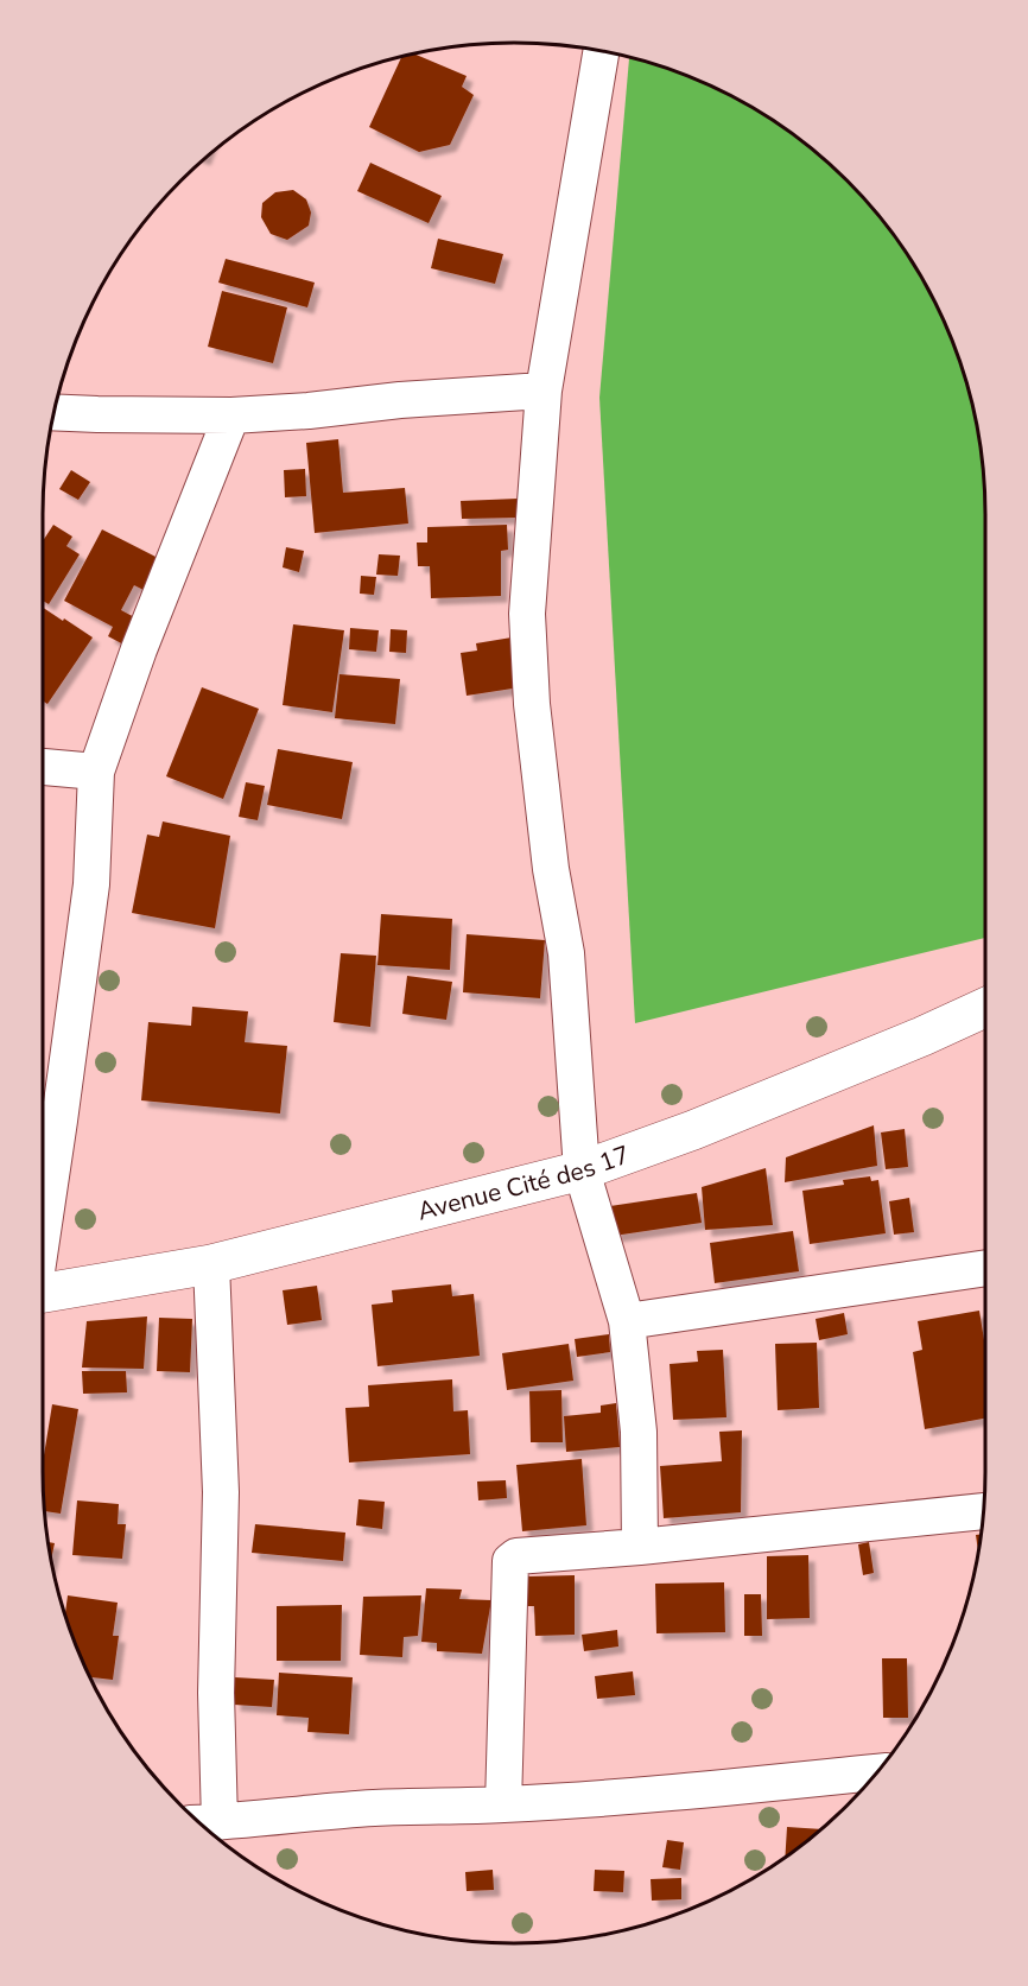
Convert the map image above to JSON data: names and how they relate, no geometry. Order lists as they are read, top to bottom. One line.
{"streets":{"street":["Avenue Cité des 17"]}}
